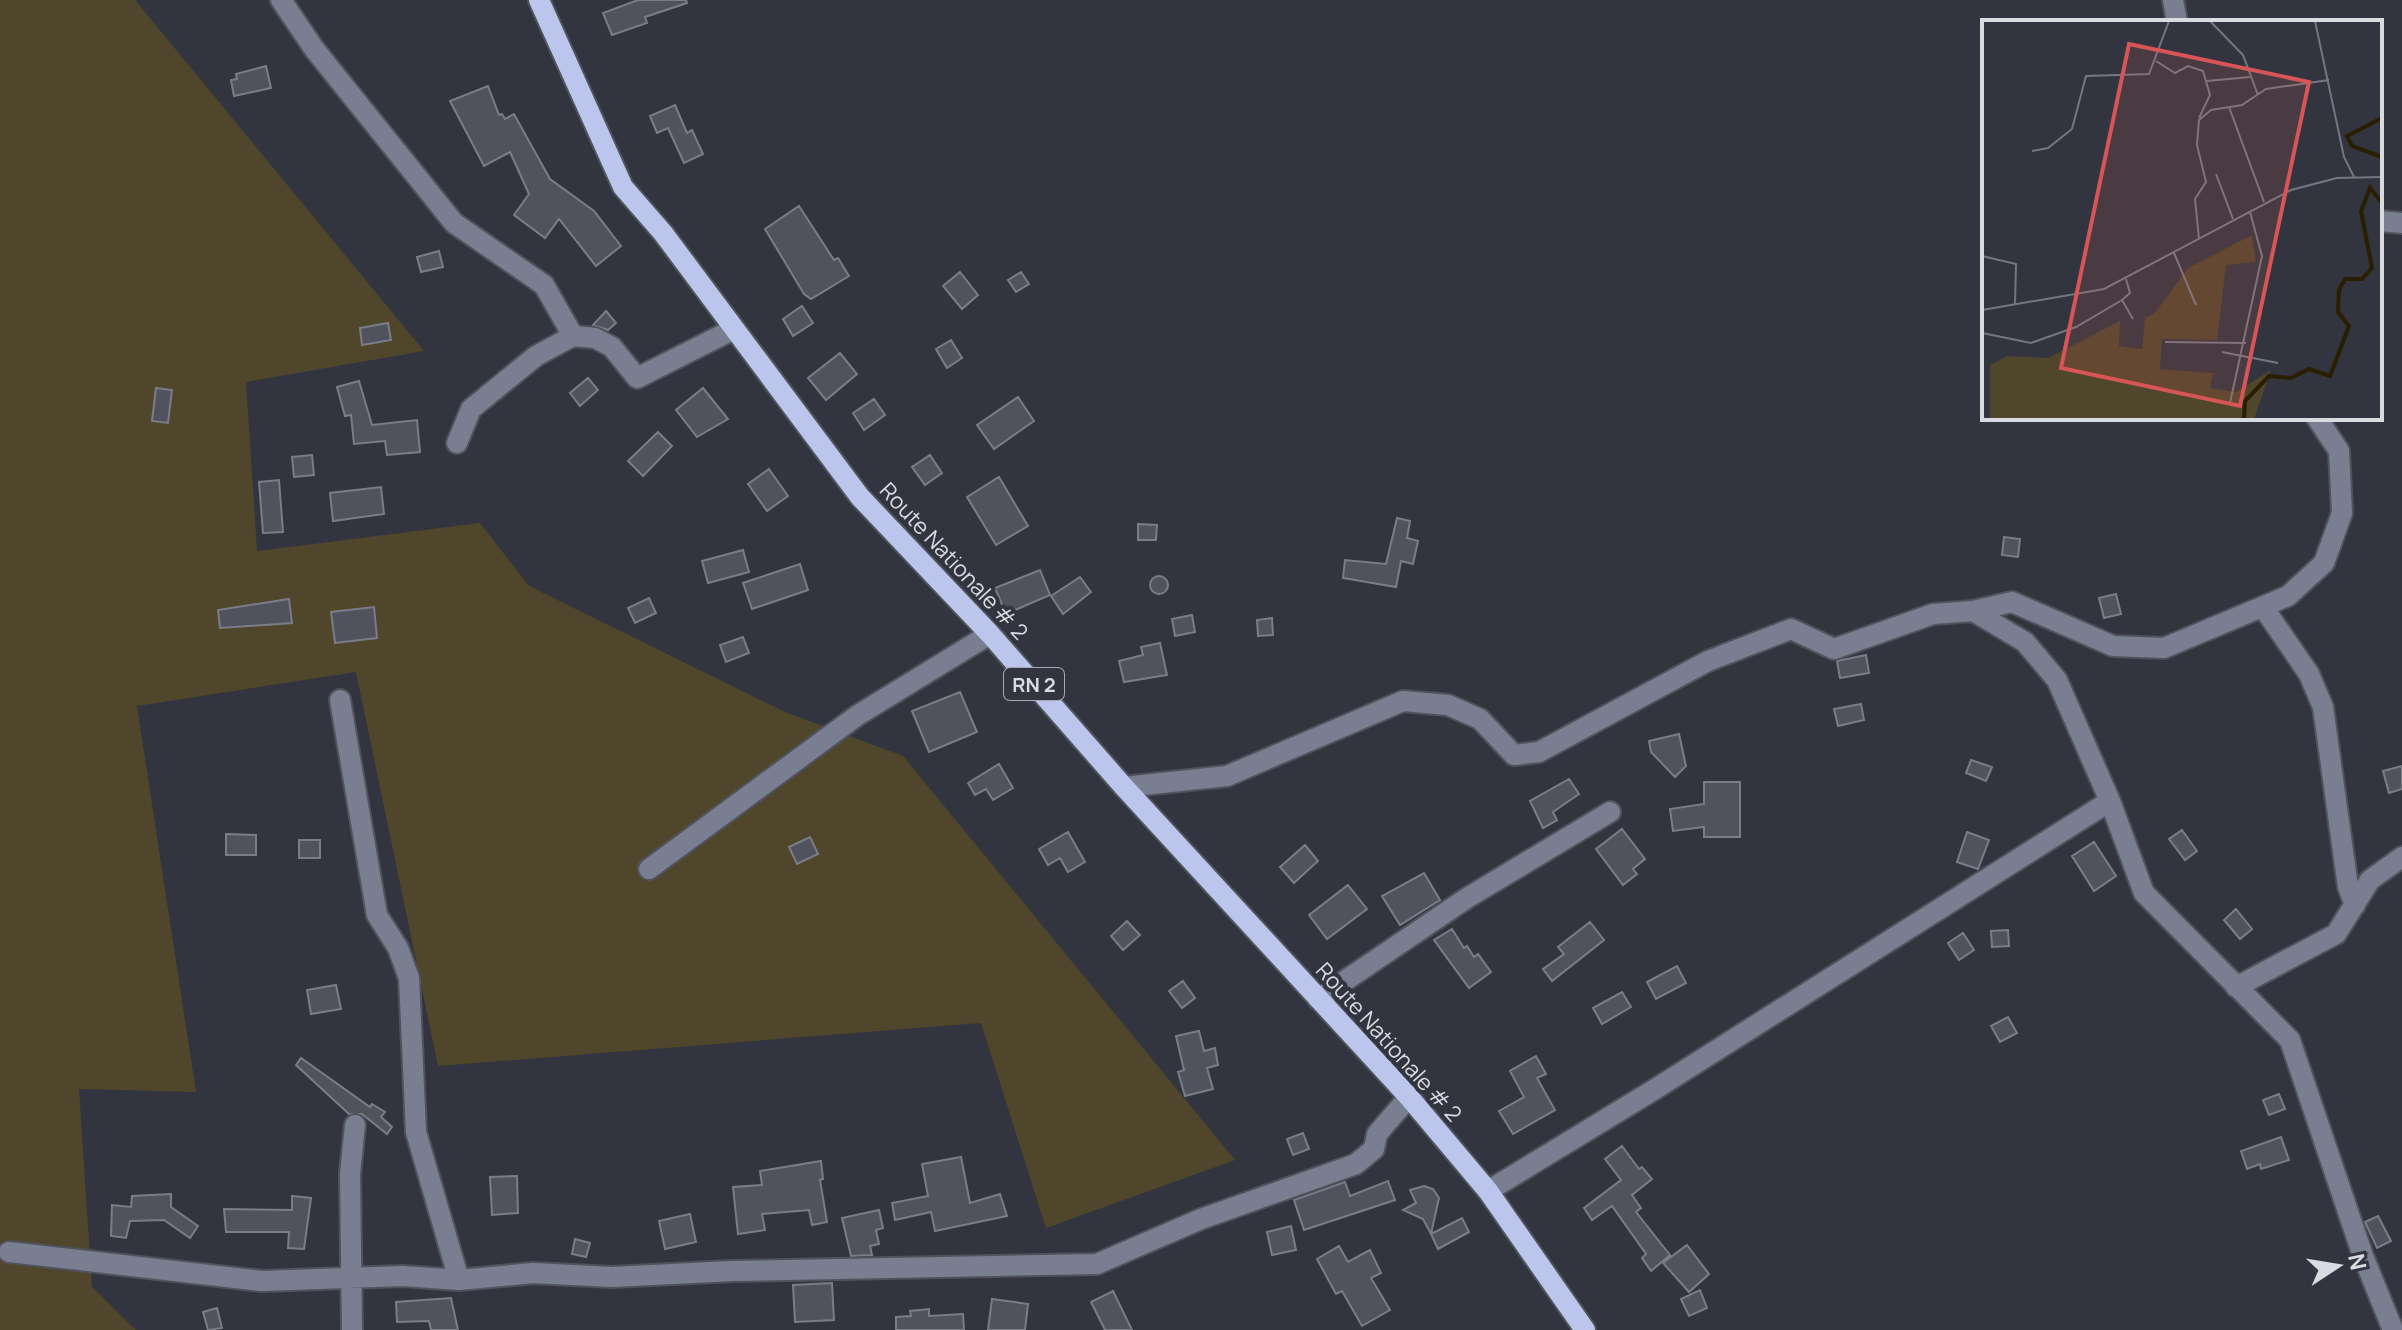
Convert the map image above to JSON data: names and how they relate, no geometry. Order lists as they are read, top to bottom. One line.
{"streets":{"main road":["Route Nationale # 2","RN 2"]},"north":"right"}
